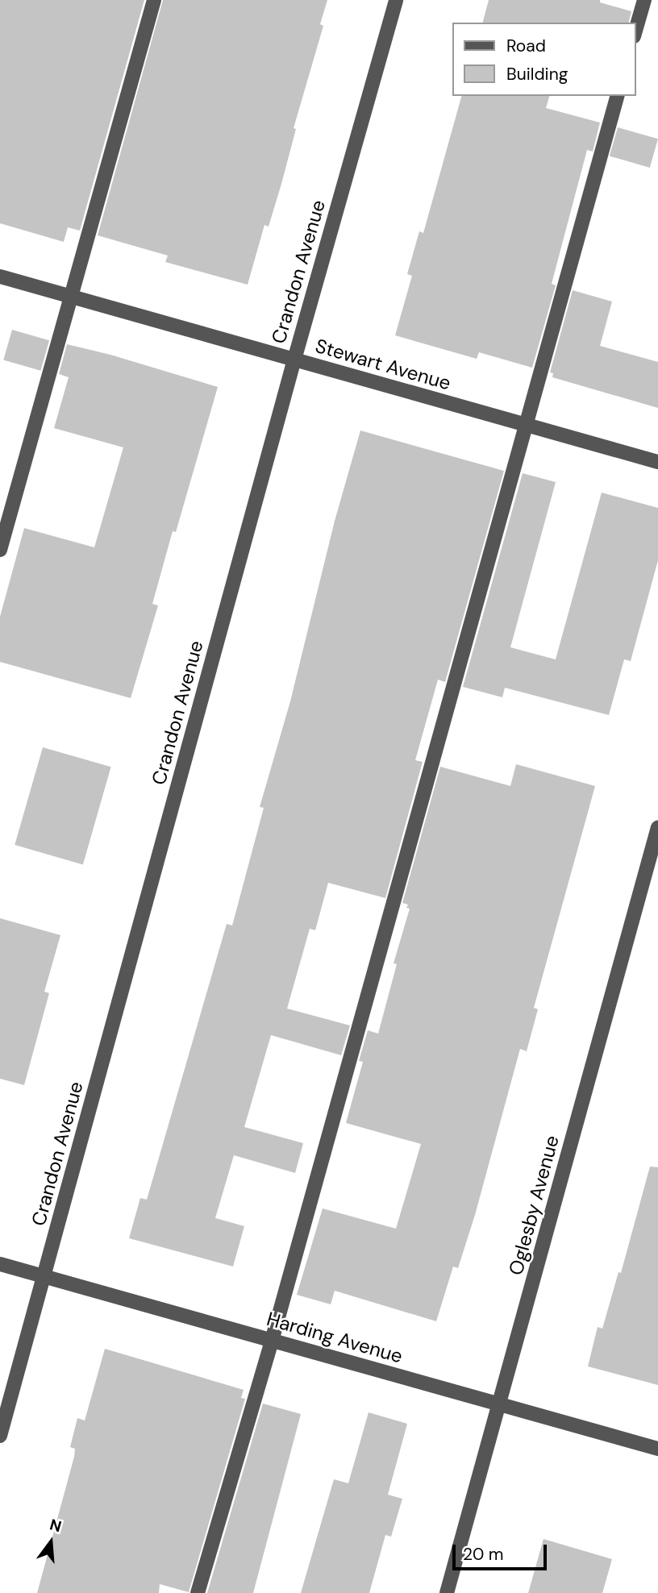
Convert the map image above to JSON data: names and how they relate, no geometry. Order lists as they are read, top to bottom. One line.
{"streets":{"street":["Crandon Avenue","Stewart Avenue","Oglesby Avenue","Harding Avenue"]},"crossings":[["Crandon Avenue","Stewart Avenue"],["Crandon Avenue","Harding Avenue"],["Oglesby Avenue","Harding Avenue"]],"legend":["Road","Building"],"scale_bar":"20 m","north":"top"}
